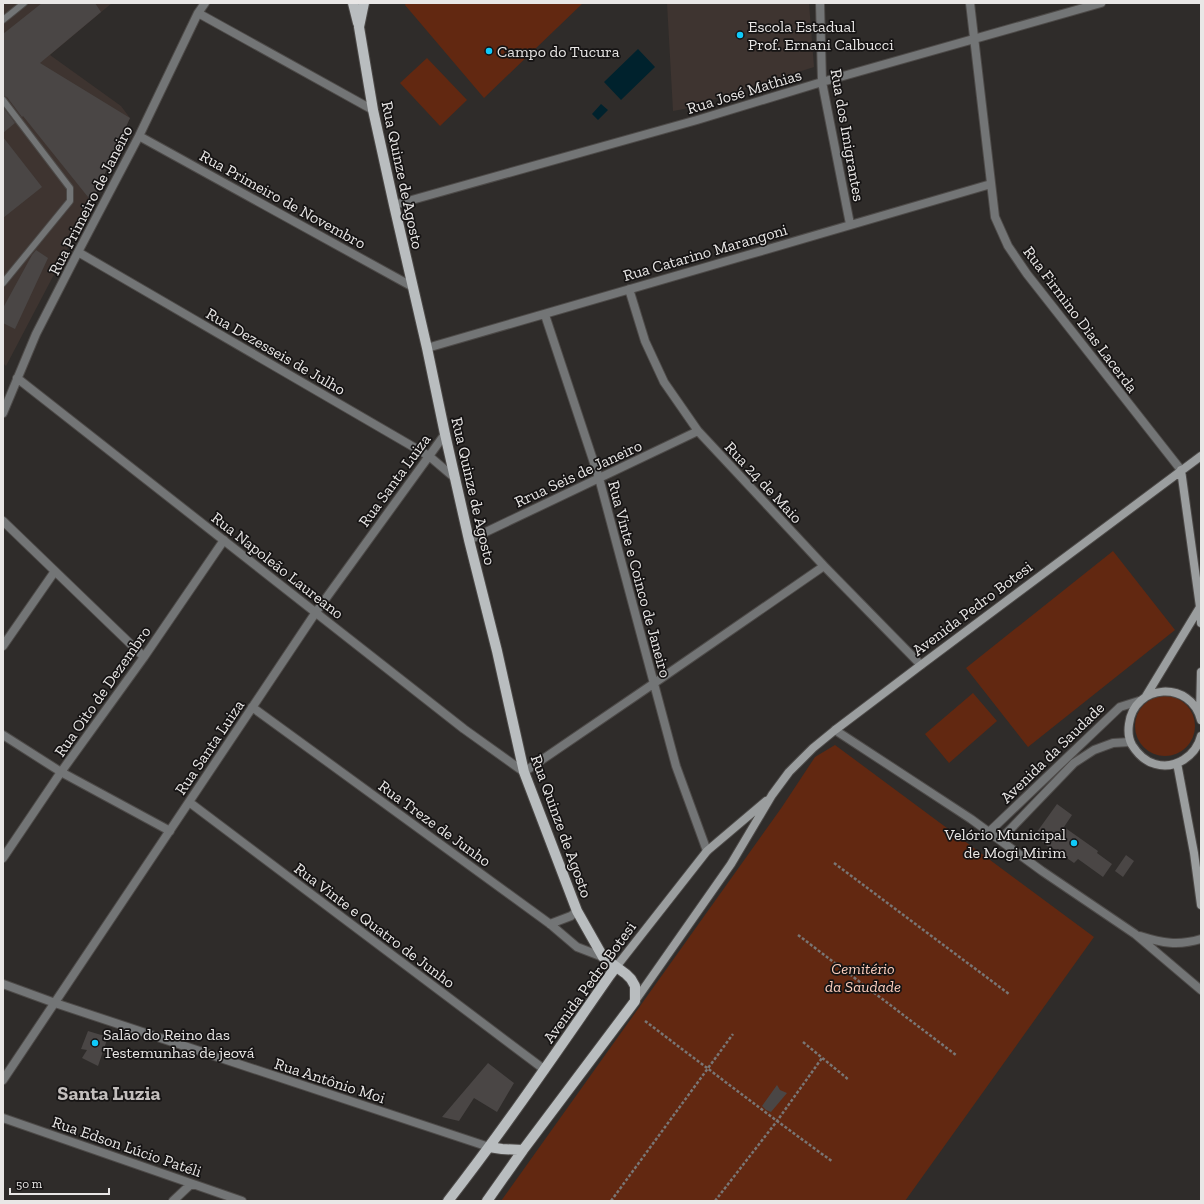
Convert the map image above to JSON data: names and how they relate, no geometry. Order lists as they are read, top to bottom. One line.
{"streets":{"main road":["Rua Quinze de Agosto","Avenida Pedro Botesi"],"street":["Rua José Mathias","Rua dos Imigrantes","Rua Primeiro de Novembro","Rua Primeiro de Janeiro","Rua Catarino Marangoni","Rua Firmino Dias Lacerda","Rua Dezesseis de Julho","Rrua Seis de Janeiro","Rua Santa Luiza","Rua 24 de Maio","Rua Napoleão Laureano","Rua Vinte e Coinco de Janeiro","Rua Oito de Dezembro","Avenida da Saudade","Rua Treze de Junho","Rua Vinte e Quatro de Junho","Rua Antônio Moi","Rua Edson Lúcio Patéli"]},"crossings":[["Rua José Mathias","Rua dos Imigrantes"],["Rua José Mathias","Rua Quinze de Agosto"],["Rua José Mathias","Rua Firmino Dias Lacerda"],["Rua dos Imigrantes","Rua Catarino Marangoni"],["Rua Quinze de Agosto","Rua Primeiro de Novembro"],["Rua Quinze de Agosto","Rua Catarino Marangoni"],["Rua Quinze de Agosto","Rua Dezesseis de Julho"],["Rua Quinze de Agosto","Rrua Seis de Janeiro"],["Rua Quinze de Agosto","Rua Santa Luiza"],["Rua Quinze de Agosto","Rua Napoleão Laureano"],["Rua Quinze de Agosto","Avenida Pedro Botesi"],["Rua Quinze de Agosto","Rua Treze de Junho"],["Rua Primeiro de Novembro","Rua Primeiro de Janeiro"],["Rua Primeiro de Janeiro","Rua Dezesseis de Julho"],["Rua Primeiro de Janeiro","Rua Napoleão Laureano"],["Rua Catarino Marangoni","Rua Firmino Dias Lacerda"],["Rua Catarino Marangoni","Rua 24 de Maio"],["Rua Catarino Marangoni","Rua Vinte e Coinco de Janeiro"],["Rua Firmino Dias Lacerda","Avenida Pedro Botesi"],["Rua Dezesseis de Julho","Rua Santa Luiza"],["Rrua Seis de Janeiro","Rua 24 de Maio"],["Rrua Seis de Janeiro","Rua Vinte e Coinco de Janeiro"],["Rua Santa Luiza","Rua Napoleão Laureano"],["Rua Santa Luiza","Rua Treze de Junho"],["Rua Santa Luiza","Rua Vinte e Quatro de Junho"],["Rua Santa Luiza","Rua Antônio Moi"],["Rua 24 de Maio","Avenida Pedro Botesi"],["Rua Napoleão Laureano","Rua Oito de Dezembro"],["Rua Vinte e Coinco de Janeiro","Avenida Pedro Botesi"],["Avenida Pedro Botesi","Rua Vinte e Quatro de Junho"],["Avenida Pedro Botesi","Rua Antônio Moi"]],"districts":["Santa Luzia"],"parks":["Cemitério da Saudade"],"places":["Escola Estadual Prof. Ernani Calbucci","Campo do Tucura","Velório Municipal de Mogi Mirim","Salão do Reino das Testemunhas de jeová"],"scale_bar":"50 m"}
